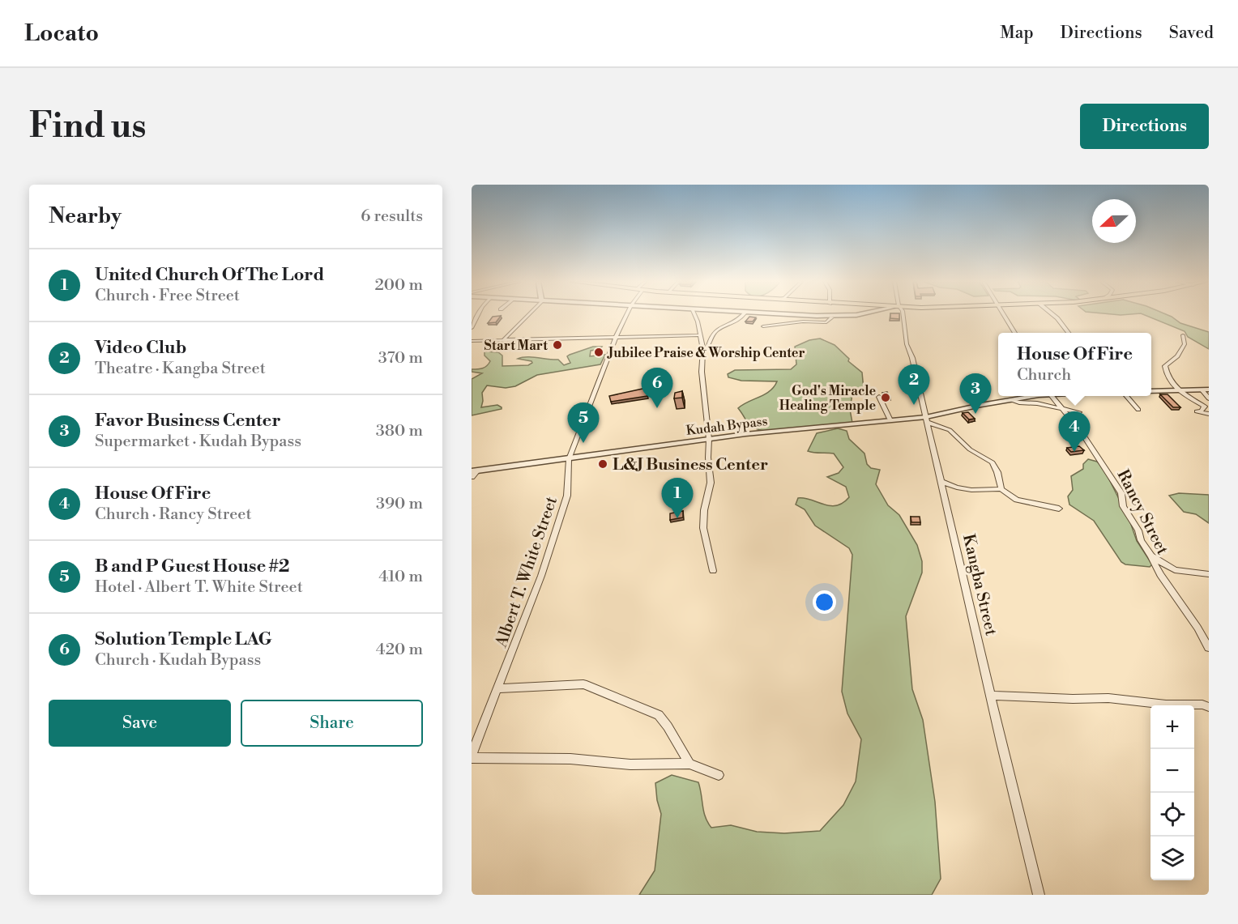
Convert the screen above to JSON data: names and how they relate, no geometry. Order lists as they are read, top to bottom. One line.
{"streets":{"street":["Kudah Bypass","Rancy Street","Albert T. White Street","Kangba Street"]},"crossings":[["Kudah Bypass","Albert T. White Street"],["Kudah Bypass","Kangba Street"]],"places":["Start Mart","Jubilee Praise & Worship Center","God's Miracle Healing Temple","L&J Business Center"],"north":"left","page":{"header":"Locato","nav":["Map","Directions","Saved"],"buttons":["Directions",["Save","Share"]],"title":"Find us","heading":["Nearby","6 results"],"list":[{"mark":"1","name":"United Church Of The Lord","note":"Church · Free Street","value":"200 m"},{"mark":"2","name":"Video Club","note":"Theatre · Kangba Street","value":"370 m"},{"mark":"3","name":"Favor Business Center","note":"Supermarket · Kudah Bypass","value":"380 m"},{"mark":"4","name":"House Of Fire","note":"Church · Rancy Street","value":"390 m"},{"mark":"5","name":"B and P Guest House #2","note":"Hotel · Albert T. White Street","value":"410 m"},{"mark":"6","name":"Solution Temple LAG","note":"Church · Kudah Bypass","value":"420 m"}],"popup":["House Of Fire","Church"],"pins":["2","6","3","5","4","1"],"map_buttons":["+","−"]}}
